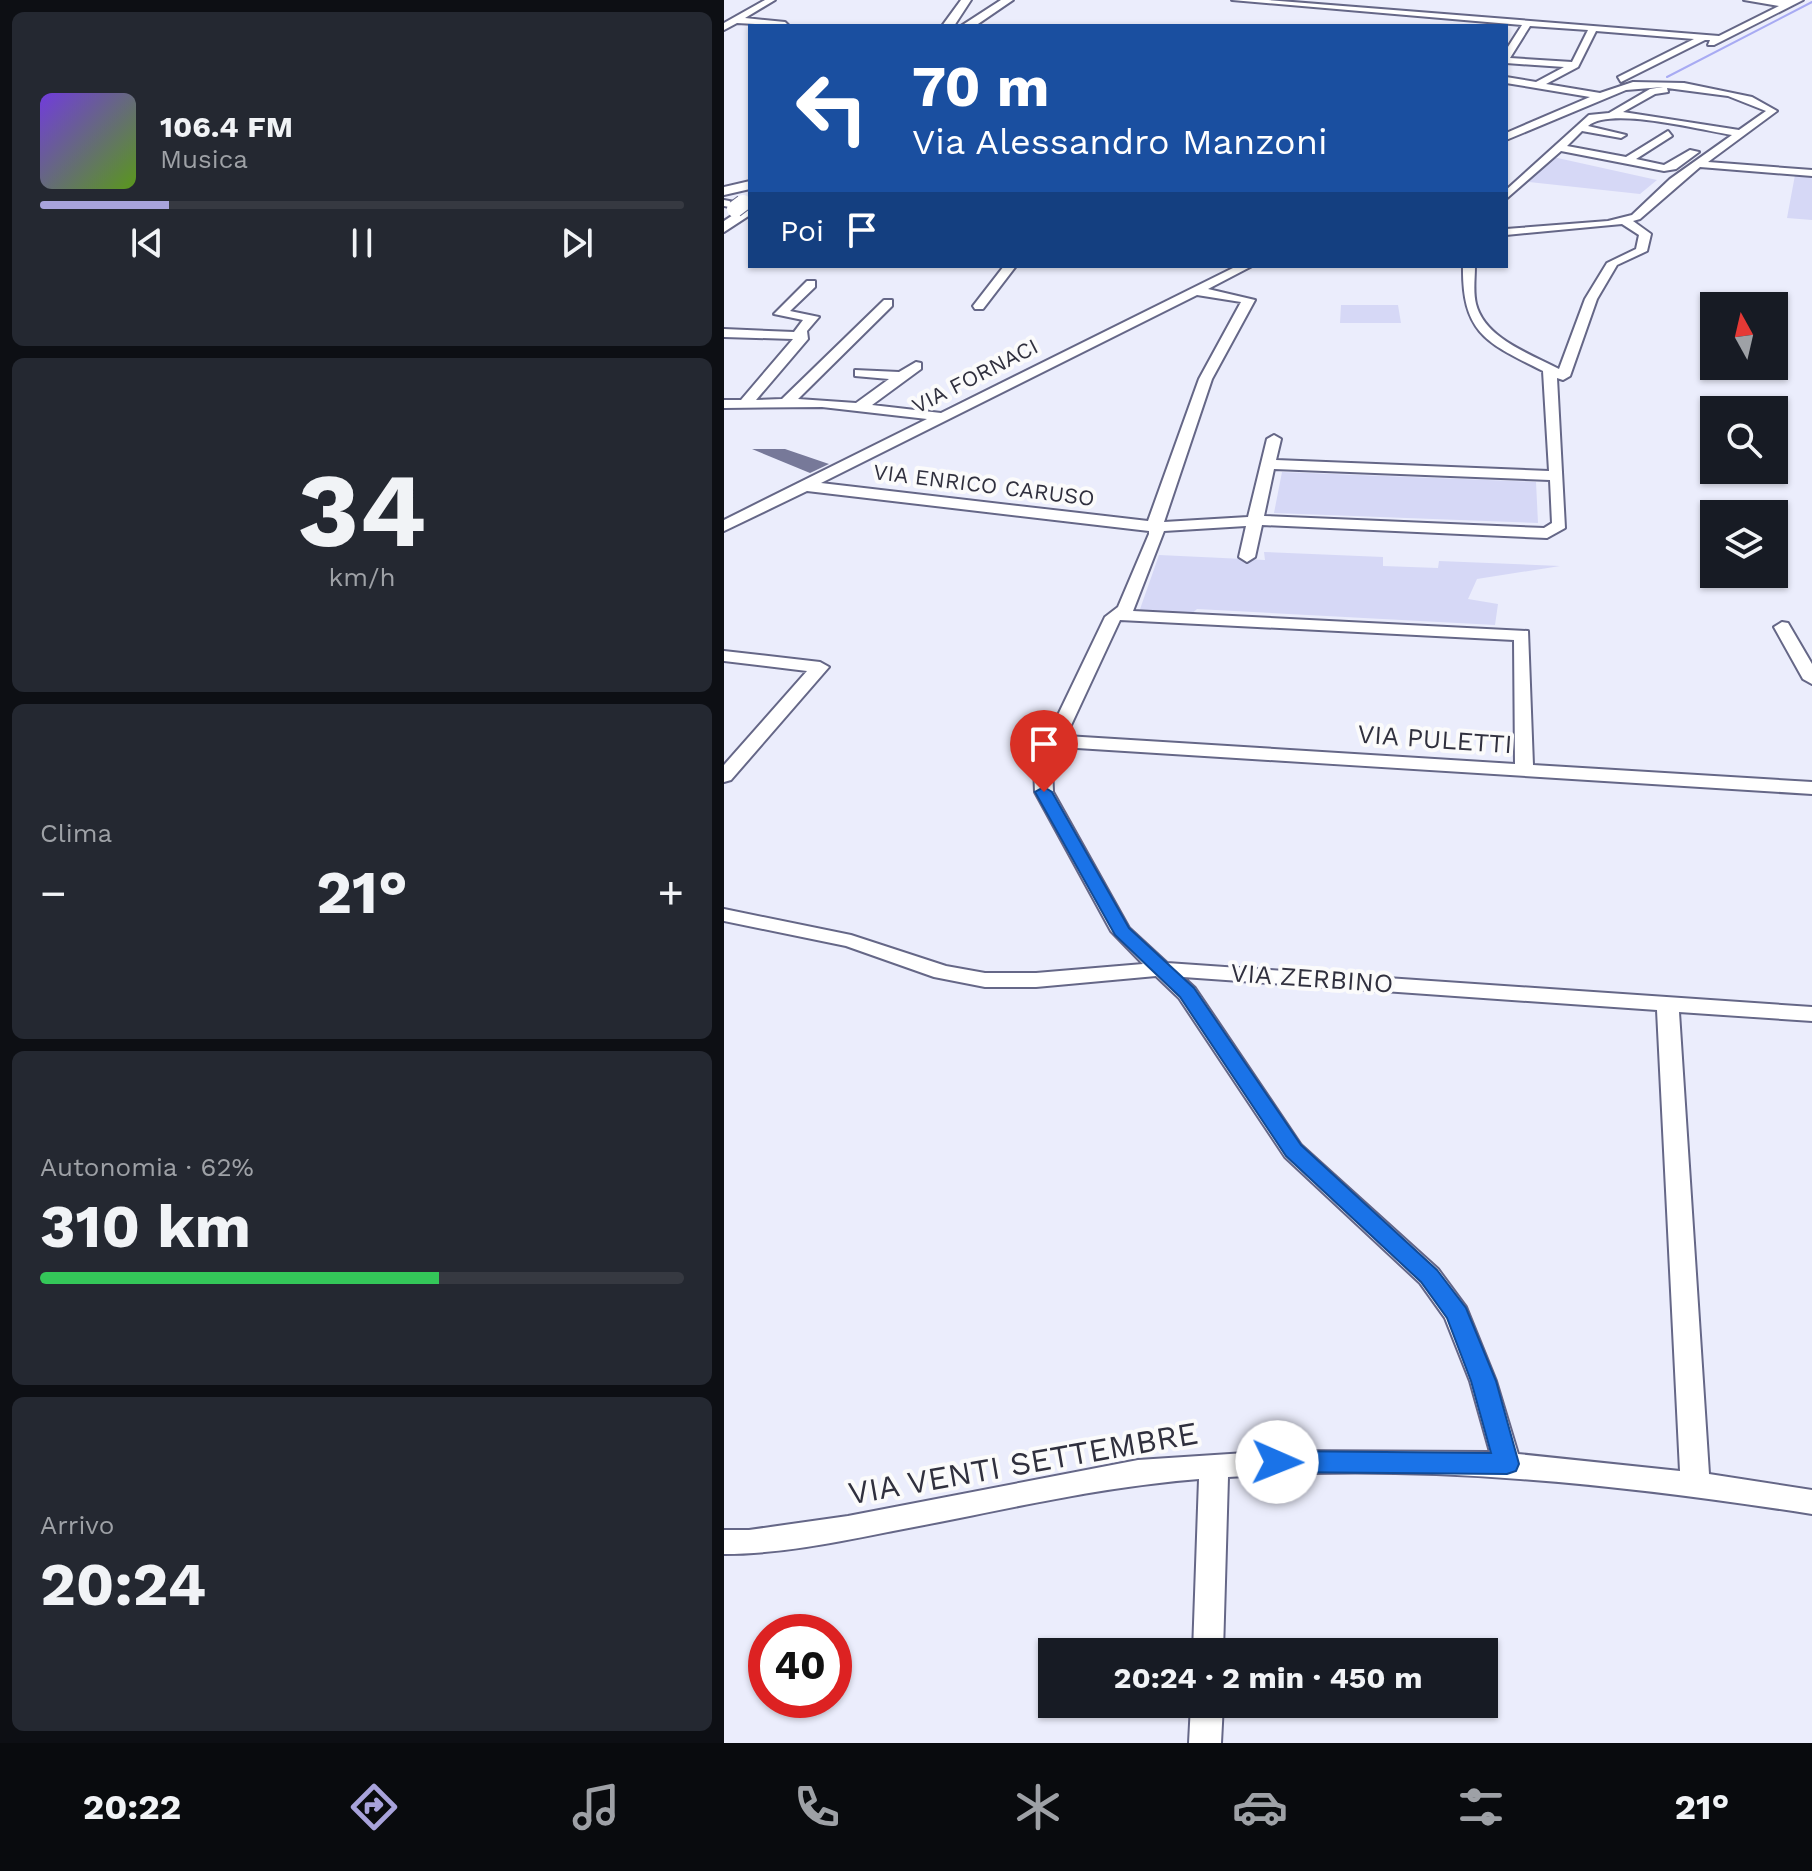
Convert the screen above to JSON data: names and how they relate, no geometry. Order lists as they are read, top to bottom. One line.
{"streets":{"street":["VIA FORNACI","VIA ENRICO CARUSO","VIA PULETTI","VIA ZERBINO","VIA VENTI SETTEMBRE"]},"crossings":[["VIA FORNACI","VIA ENRICO CARUSO"]],"north":"top","page":{"turn":["70 m","Via Alessandro Manzoni"],"song":["106.4 FM","Musica"],"then":"Poi","tile":[["34","km/h"],"Clima",["Autonomia · 62%","310 km"],["Arrivo","20:24"]],"heat":["−","21°","+"],"limit":"40","trip":"20:24 · 2 min · 450 m","tabs":["20:22","21°"]}}
